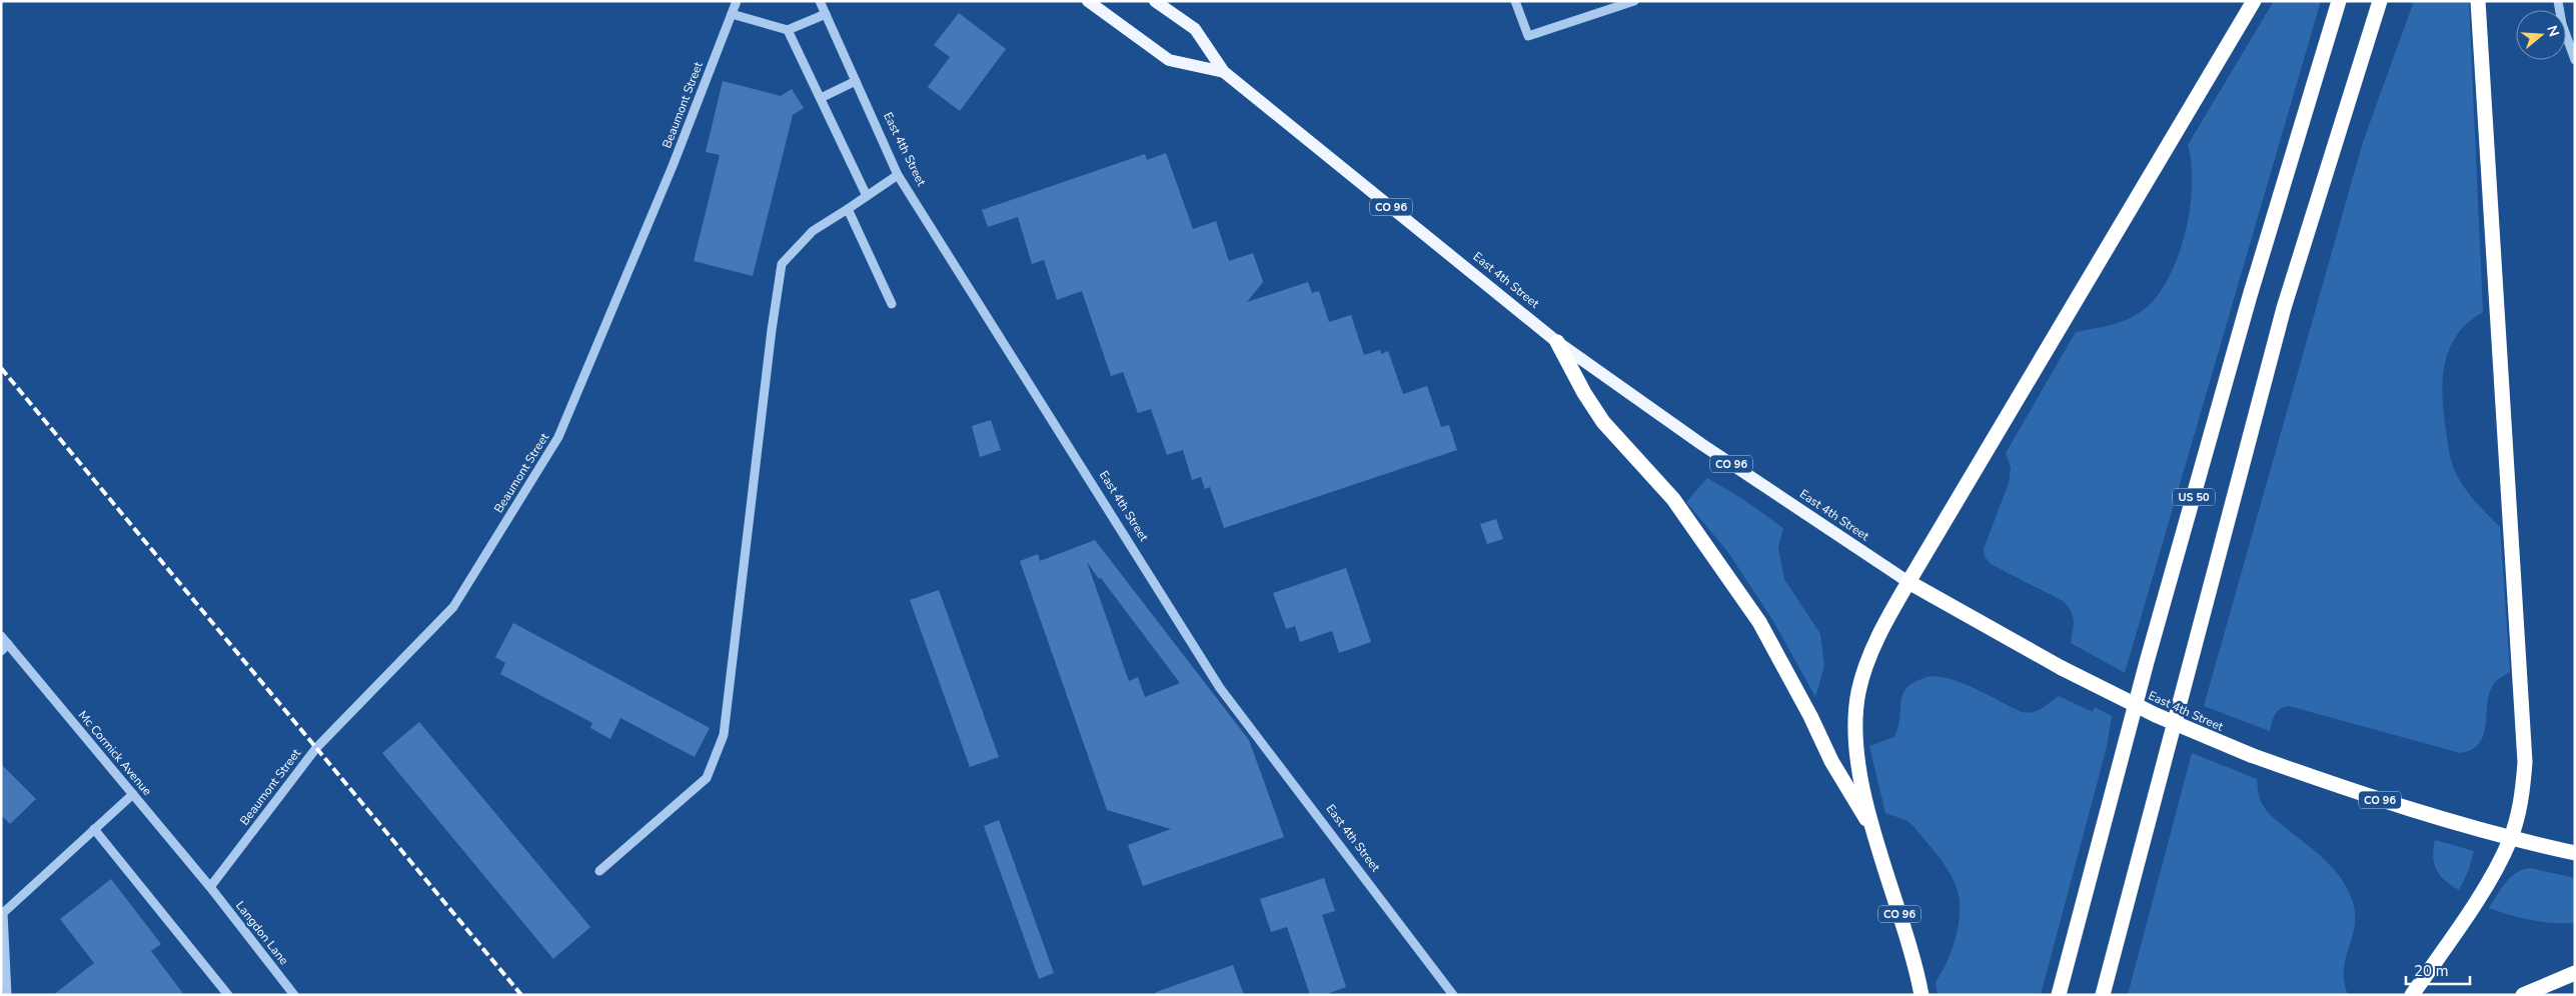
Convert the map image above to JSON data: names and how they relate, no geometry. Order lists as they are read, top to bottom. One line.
{"streets":{"highway":["East 4th Street","CO 96","US 50"],"street":["Beaumont Street","Mc Cormick Avenue","Langdon Lane"]},"crossings":[["Beaumont Street","Mc Cormick Avenue"],["Beaumont Street","Langdon Lane"],["East 4th Street","CO 96"],["Mc Cormick Avenue","Langdon Lane"]],"scale_bar":"20 m","north":"right"}
